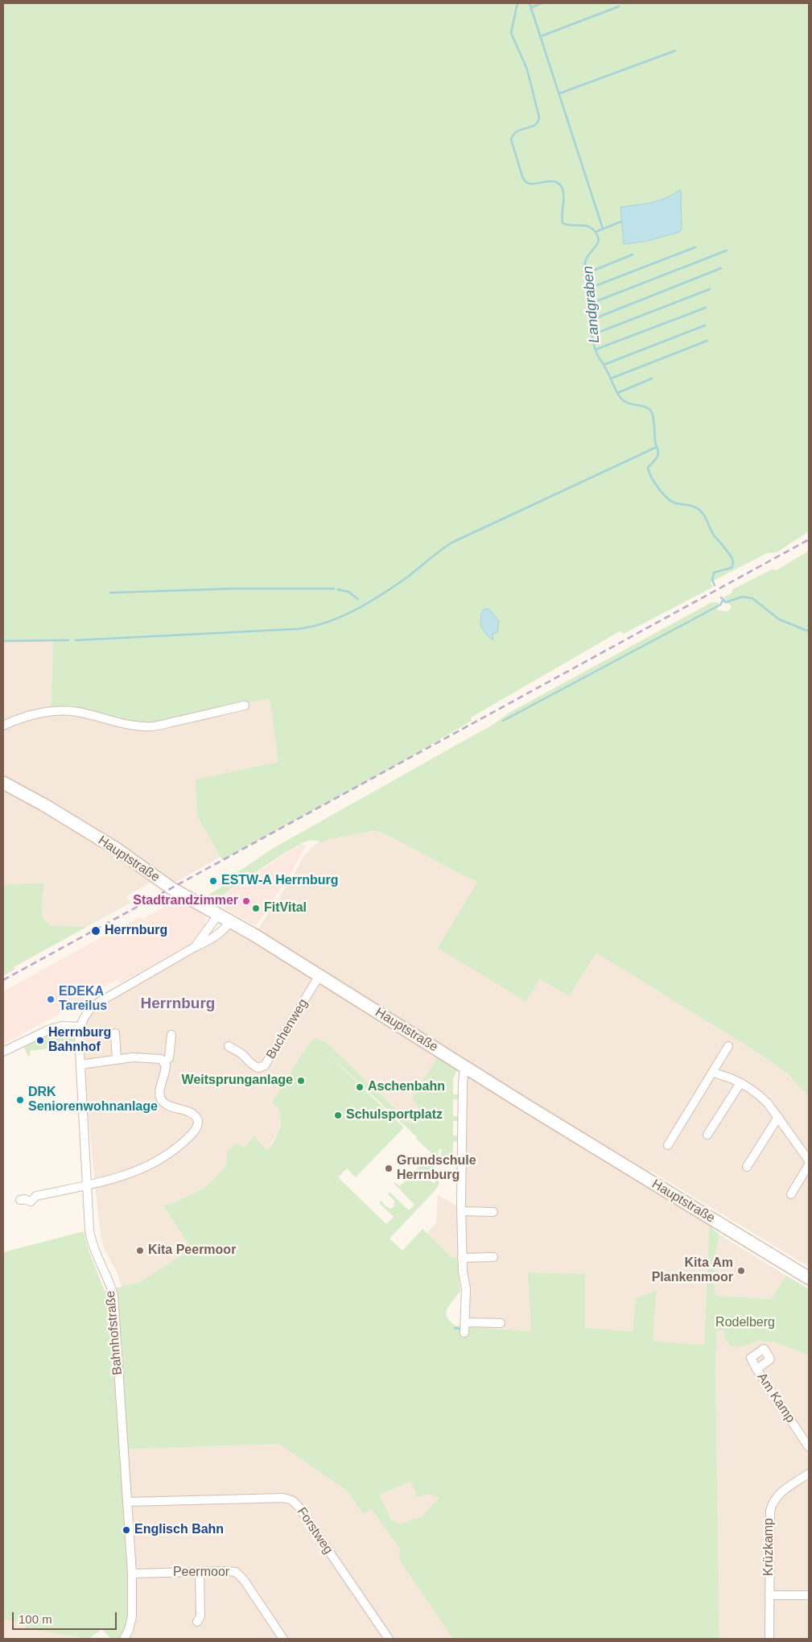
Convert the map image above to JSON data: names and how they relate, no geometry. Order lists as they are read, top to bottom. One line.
{"streets":{"main road":["Hauptstraße"],"street":["Buchenweg","Bahnhofstraße","Am Kamp","Forstweg","Krüzkamp","Peermoor"]},"crossings":[["Hauptstraße","Buchenweg"],["Hauptstraße","Bahnhofstraße"],["Bahnhofstraße","Forstweg"],["Bahnhofstraße","Peermoor"]],"districts":["Herrnburg"],"water":["Landgraben"],"parks":["Rodelberg"],"places":["ESTW-A Herrnburg","Stadtrandzimmer","FitVital","Herrnburg","EDEKA Tareilus","Herrnburg Bahnhof","Weitsprunganlage","Aschenbahn","DRK Seniorenwohnanlage","Schulsportplatz","Grundschule Herrnburg","Kita Peermoor","Kita Am Plankenmoor","Englisch Bahn"],"scale_bar":"100 m"}
